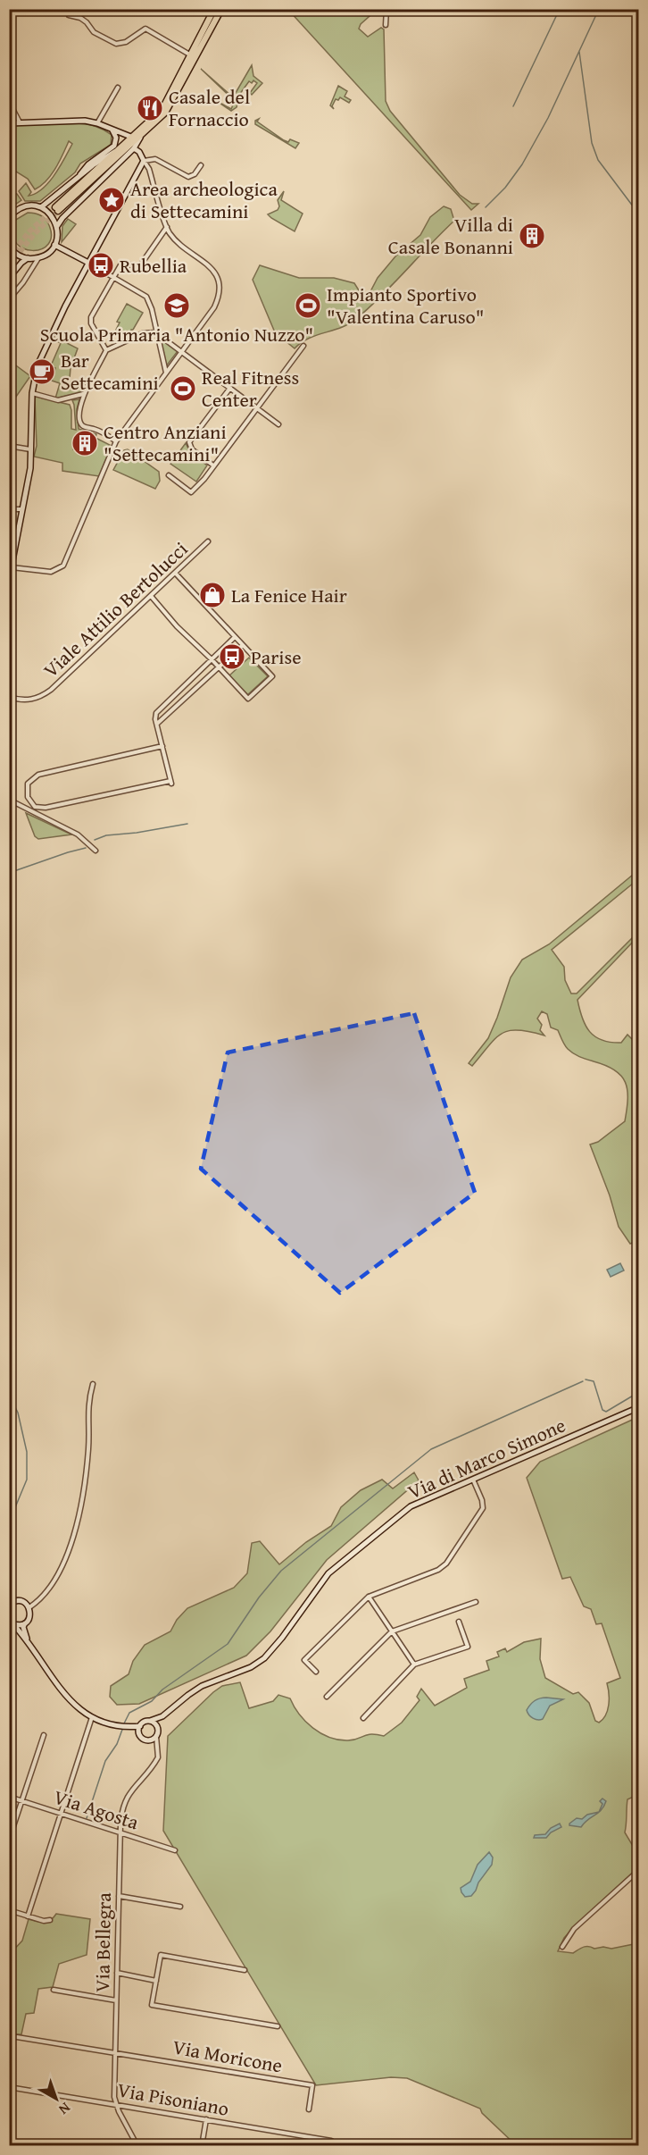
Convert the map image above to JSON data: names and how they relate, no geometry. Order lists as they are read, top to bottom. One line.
{"streets":{"street":["Viale Attilio Bertolucci","Via di Marco Simone","Via Agosta","Via Bellegra","Via Moricone","Via Pisoniano"]},"crossings":[["Via di Marco Simone","Via Bellegra"],["Via Agosta","Via Bellegra"],["Via Bellegra","Via Moricone"],["Via Bellegra","Via Pisoniano"]],"places":{"restaurant":["Casale del Fornaccio"],"place":["Area archeologica di Settecamini"],"building":["Villa di Casale Bonanni","Centro Anziani \"Settecamini\""],"bus stop":["Rubellia","Parise"],"school or university":["Scuola Primaria \"Antonio Nuzzo\""],"sports":["Impianto Sportivo \"Valentina Caruso\"","Real Fitness Center"],"cafe":["Bar Settecamini"],"shop":["La Fenice Hair"]},"north":"bottom right"}
